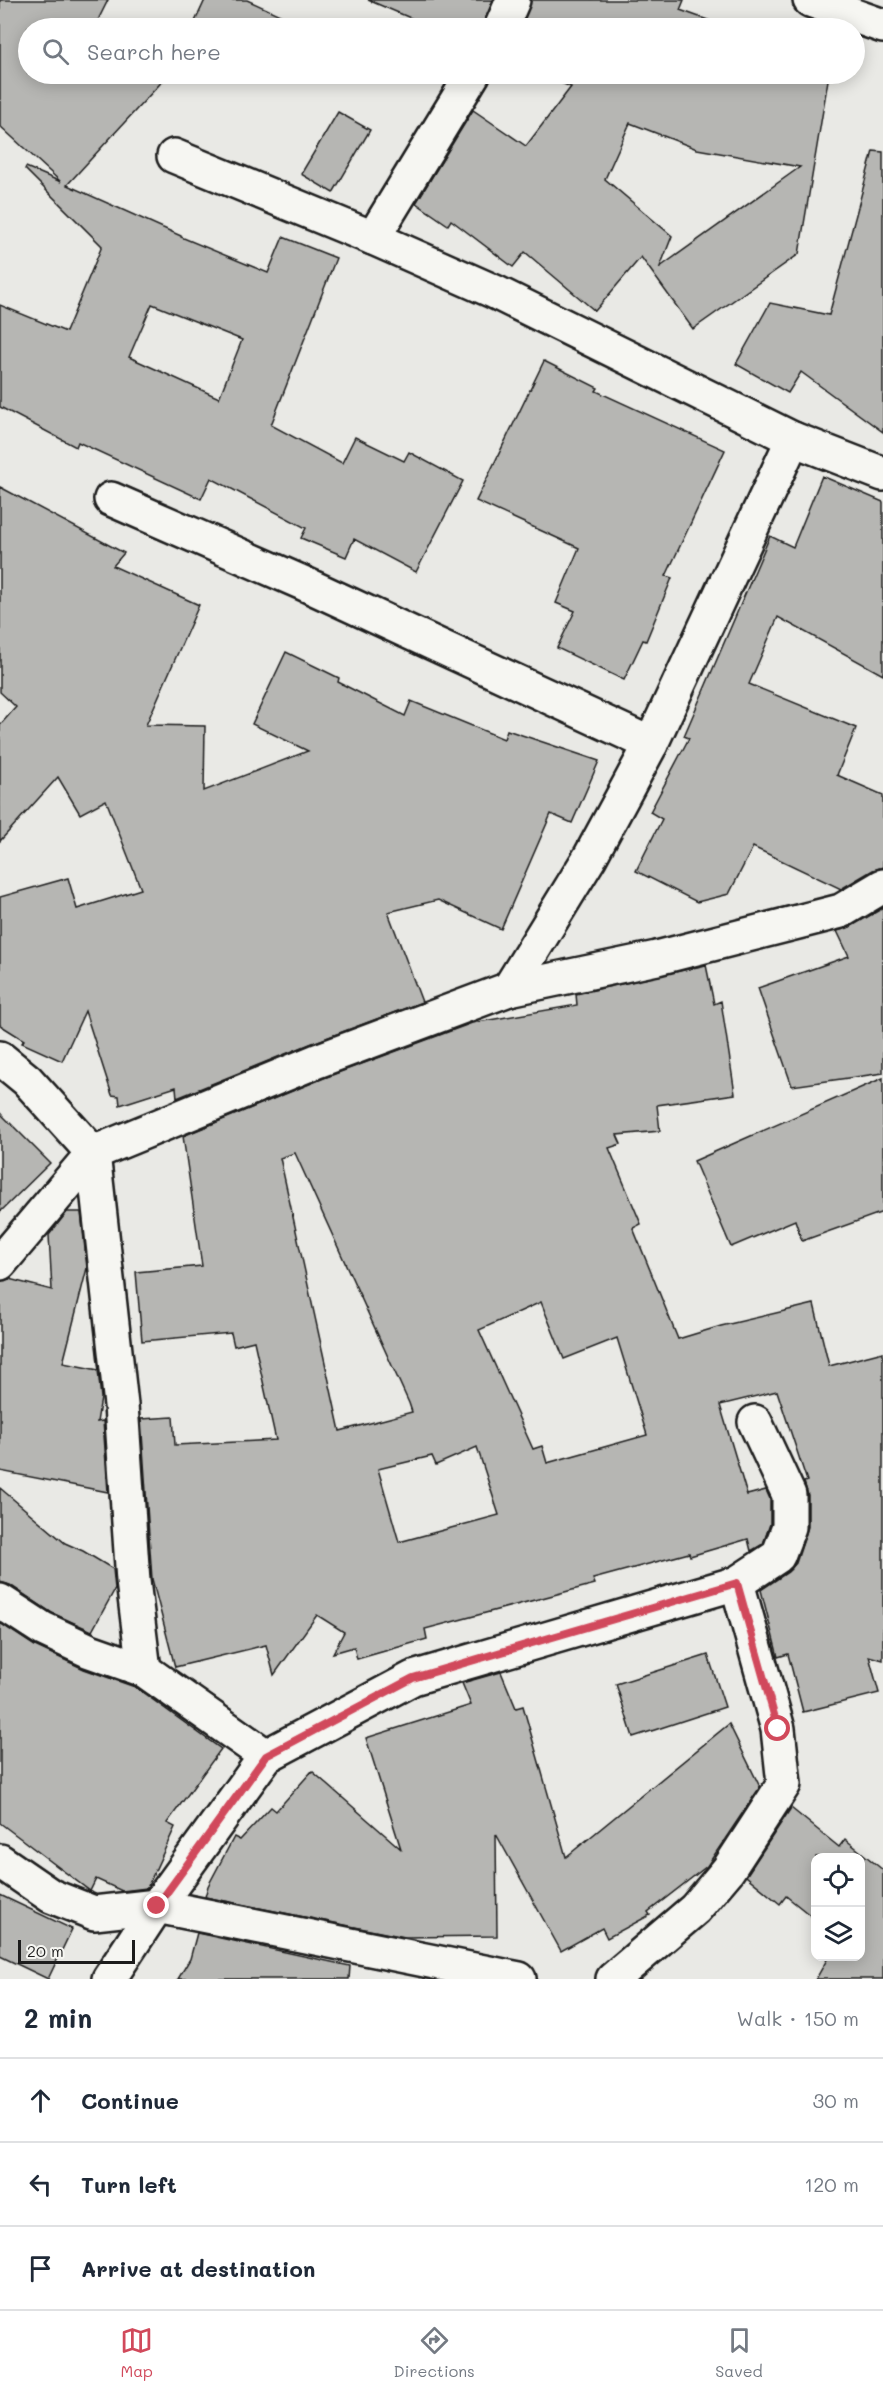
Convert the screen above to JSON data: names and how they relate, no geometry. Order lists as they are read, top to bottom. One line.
{"scale_bar":"20 m","page":{"search":"Search here","scale":"20 m","heading":["2 min","Walk · 150 m"],"list":[["Continue","30 m"],["Turn left","120 m"],"Arrive at destination"],"nav":["Map","Directions","Saved"]}}
